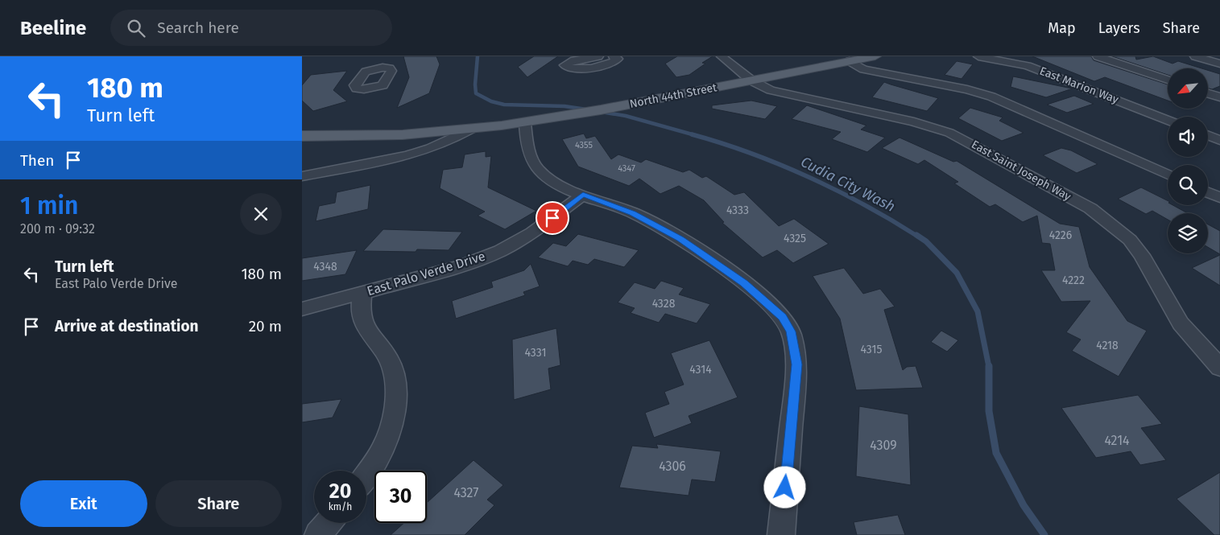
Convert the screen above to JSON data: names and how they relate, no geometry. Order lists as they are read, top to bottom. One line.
{"streets":{"main road":["North 44th Street"],"street":["East Marion Way","East Saint Joseph Way","East Palo Verde Drive"]},"crossings":[["North 44th Street","East Saint Joseph Way"]],"water":["Cudia City Wash"],"house_numbers":["4355","4347","4333","4226","4325","4348","4222","4328","4218","4315","4331","4314","4214","4309","4306","4327"],"north":"bottom left","page":{"header":"Beeline","search":"Search here","nav":["Map","Layers","Share"],"turn":["180 m","Turn left"],"then":"Then","heading":["1 min","200 m · 09:32"],"list":[{"name":"Turn left","note":"East Palo Verde Drive","value":"180 m"},{"name":"Arrive at destination","value":"20 m"}],"speed":"20 km/h","limit":"30","buttons":["Exit","Share"]}}
